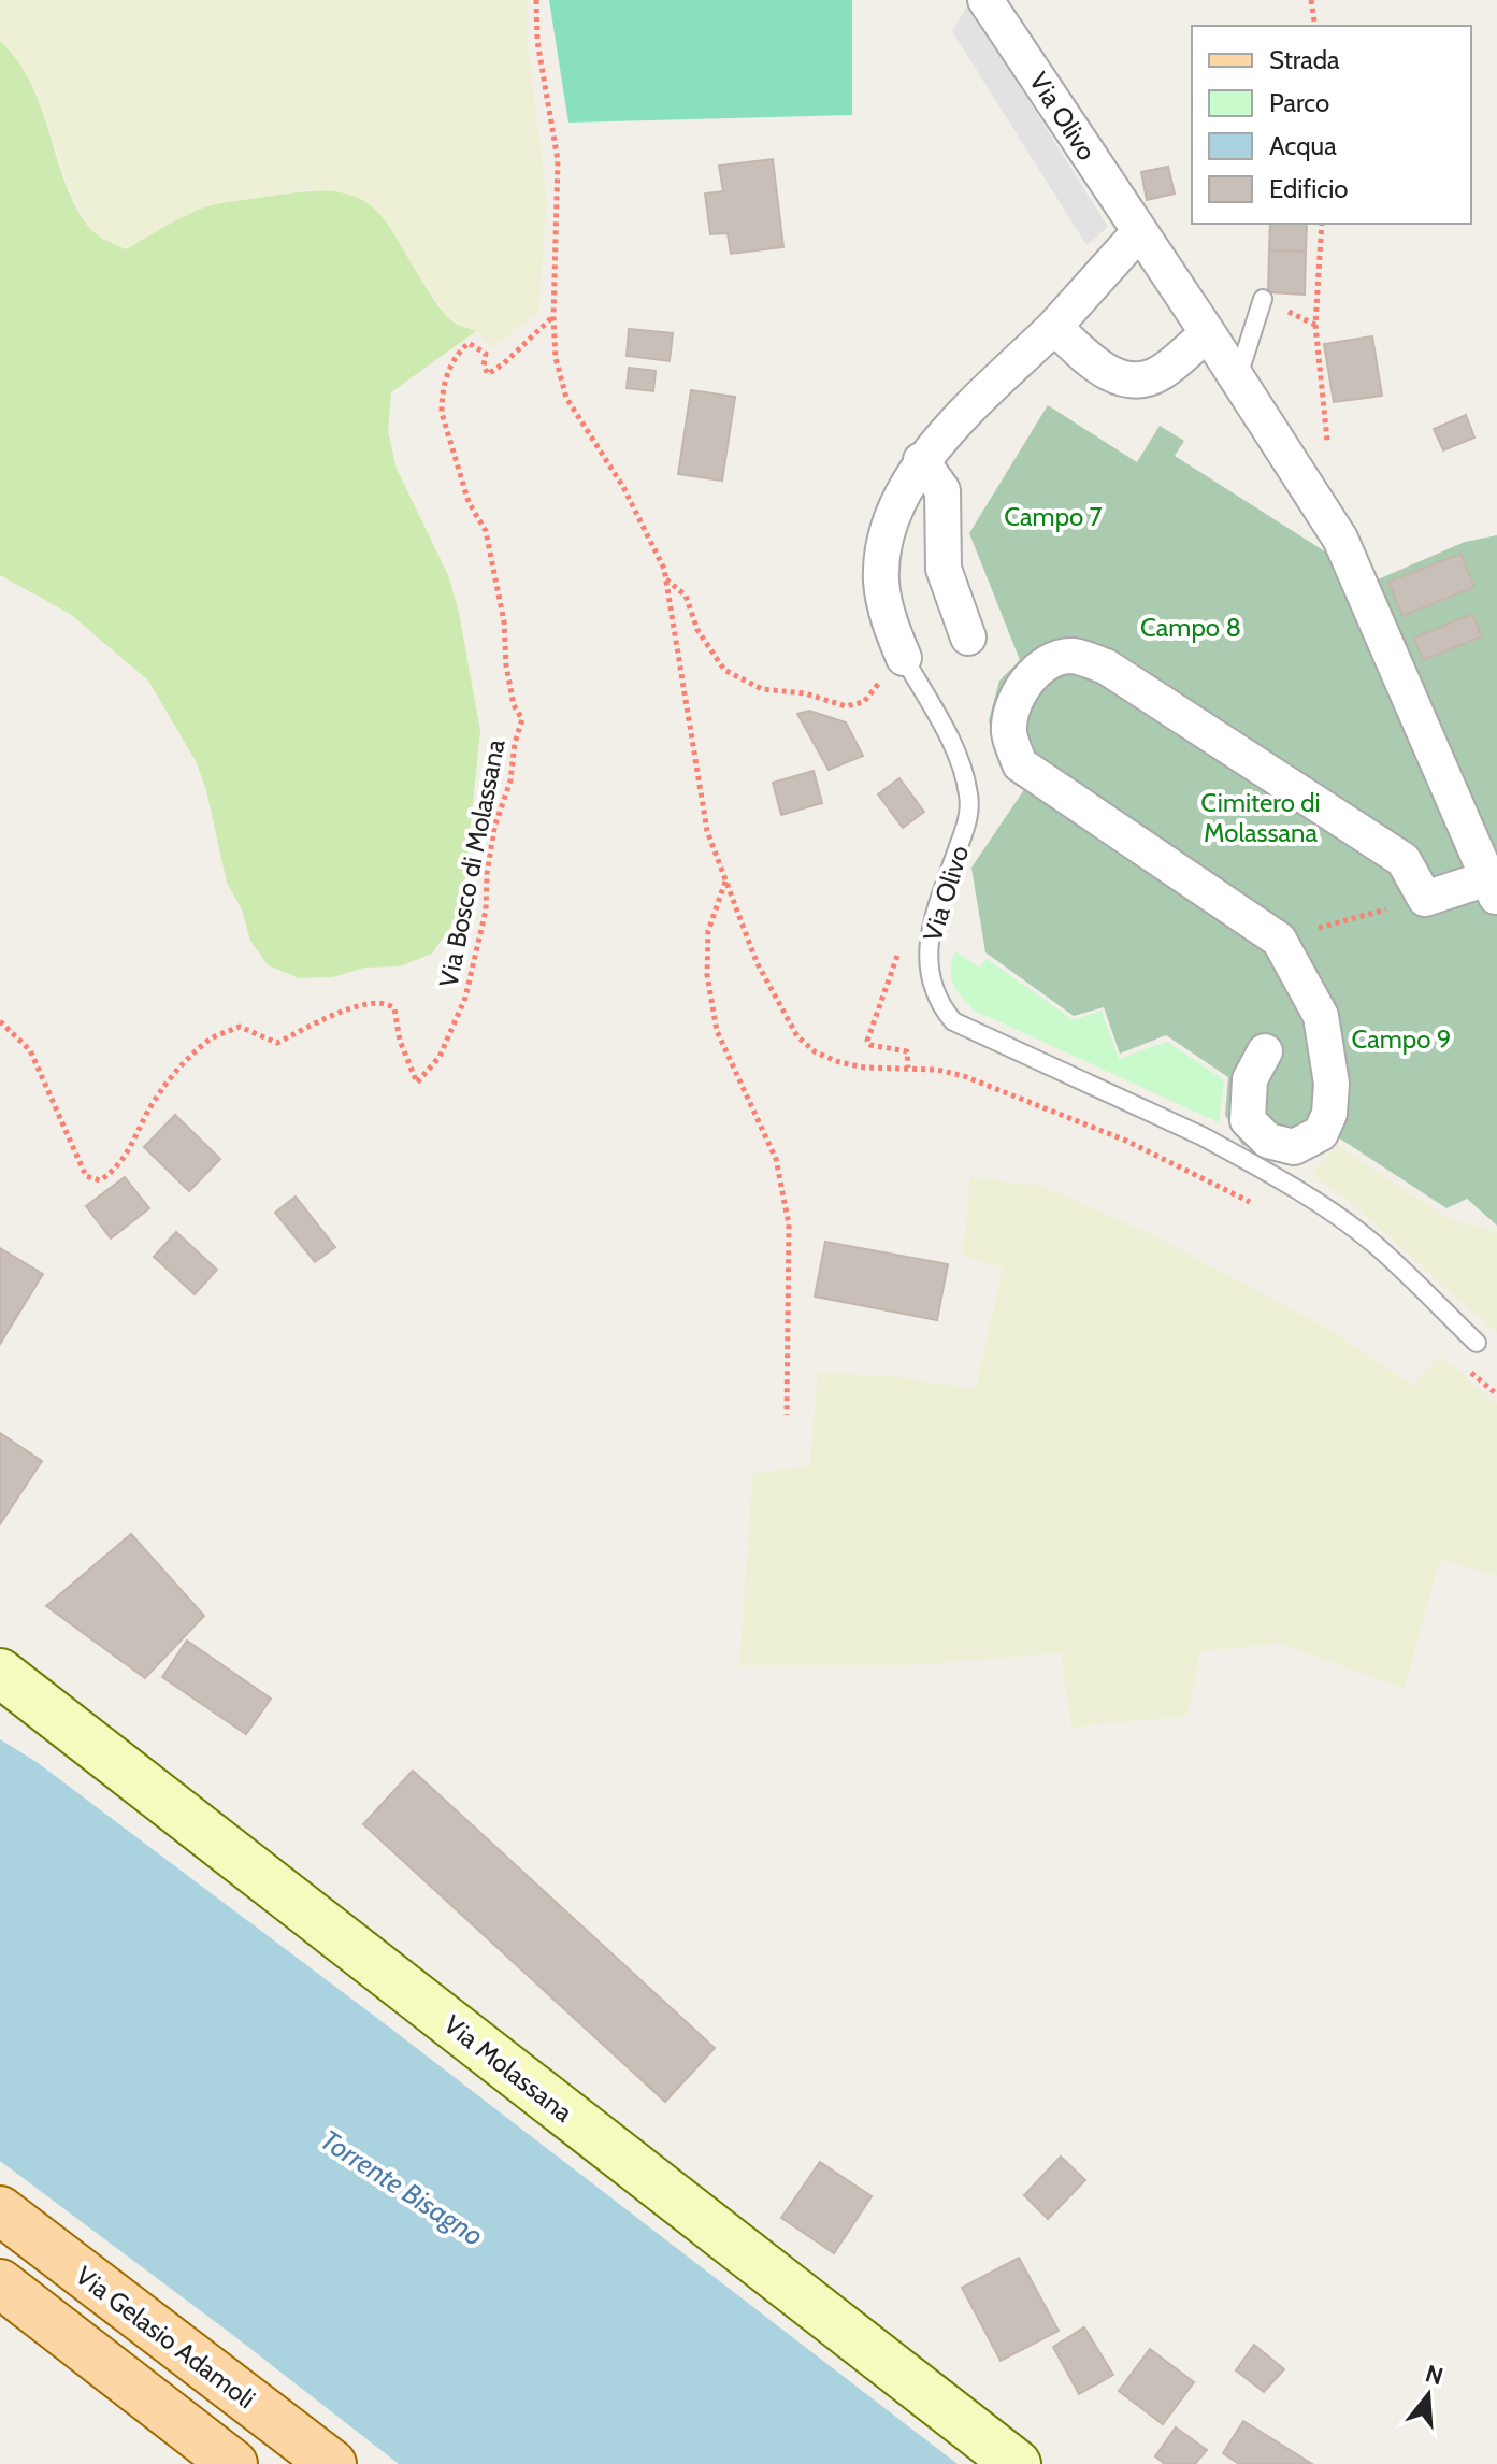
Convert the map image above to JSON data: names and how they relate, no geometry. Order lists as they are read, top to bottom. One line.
{"streets":{"main road":["Via Molassana","Via Gelasio Adamoli"],"street":["Via Olivo"],"path":["Via Bosco di Molassana"]},"water":["Torrente Bisagno"],"parks":["Campo 7","Campo 8","Cimitero di Molassana","Campo 9"],"legend":["Strada","Parco","Acqua","Edificio"],"north":"top"}
